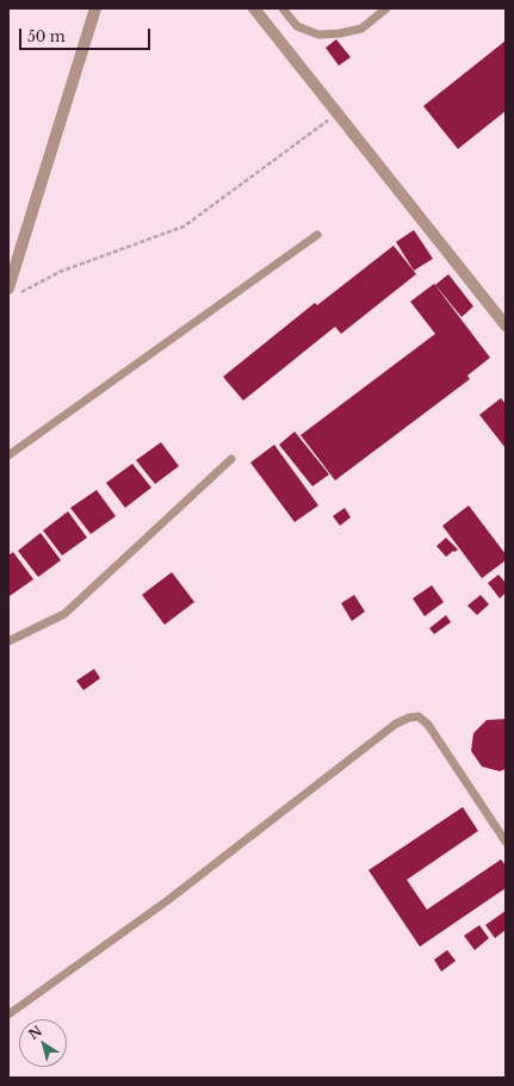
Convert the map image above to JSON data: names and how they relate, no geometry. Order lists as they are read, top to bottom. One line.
{"scale_bar":"50 m","north":"top left"}
